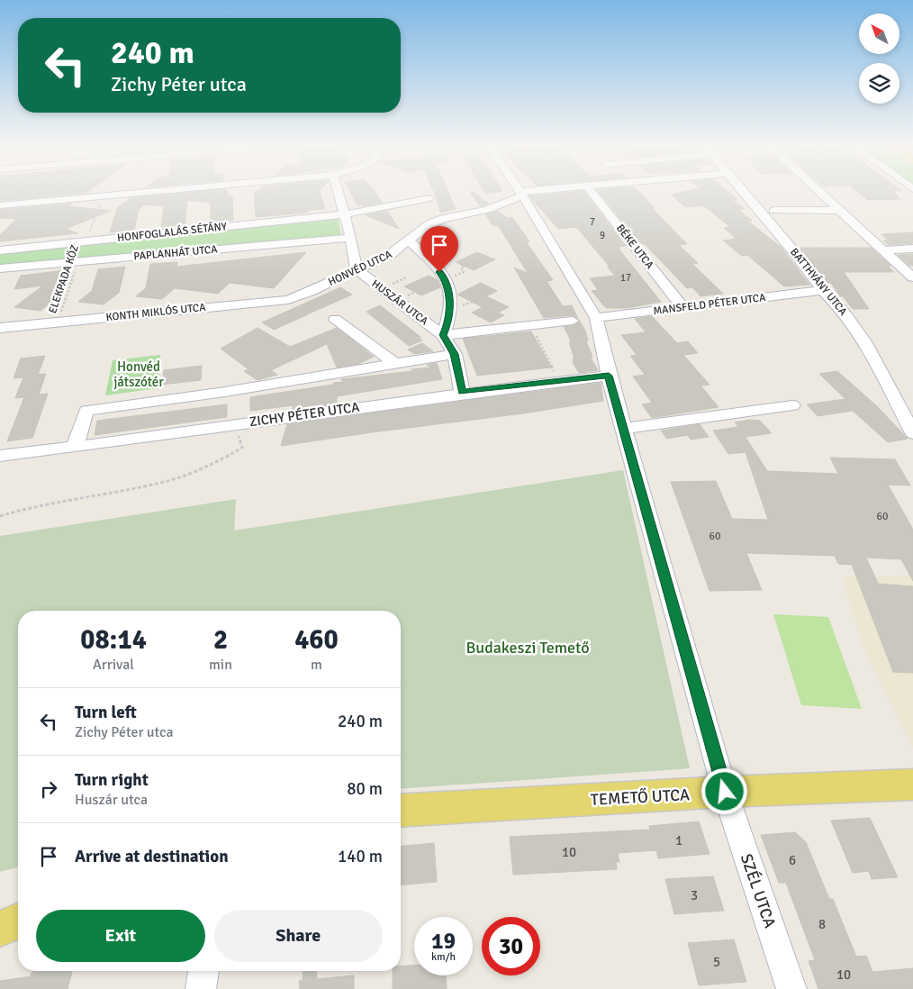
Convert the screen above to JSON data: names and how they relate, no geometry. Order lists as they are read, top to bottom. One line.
{"streets":{"main road":["TEMETŐ UTCA"],"street":["HONFOGLALÁS SÉTÁNY","BÉKE UTCA","PAPLANHÁT UTCA","HONVÉD UTCA","BATTHYÁNY UTCA","HUSZÁR UTCA","MANSFELD PÉTER UTCA","KONTH MIKLÓS UTCA","ZICHY PÉTER UTCA","SZÉL UTCA"],"path":["ELEKPADA KÖZ"]},"crossings":[["BÉKE UTCA","MANSFELD PÉTER UTCA"],["PAPLANHÁT UTCA","ELEKPADA KÖZ"],["HONVÉD UTCA","HUSZÁR UTCA"],["HONVÉD UTCA","KONTH MIKLÓS UTCA"],["HONVÉD UTCA","SZÉL UTCA"],["ELEKPADA KÖZ","KONTH MIKLÓS UTCA"],["BATTHYÁNY UTCA","MANSFELD PÉTER UTCA"],["HUSZÁR UTCA","ZICHY PÉTER UTCA"],["MANSFELD PÉTER UTCA","SZÉL UTCA"],["ZICHY PÉTER UTCA","SZÉL UTCA"],["TEMETŐ UTCA","SZÉL UTCA"]],"parks":["Honvéd játszótér","Budakeszi Temető"],"house_numbers":["7","9","17","60","60","1","10","6","3","8","5","10"],"north":"top left","page":{"turn":["240 m","Zichy Péter utca"],"eta":["08:14","Arrival","2","min","460","m"],"list":[{"name":"Turn left","note":"Zichy Péter utca","value":"240 m"},{"name":"Turn right","note":"Huszár utca","value":"80 m"},{"name":"Arrive at destination","value":"140 m"}],"buttons":["Exit","Share"],"speed":"19 km/h","limit":"30"}}
